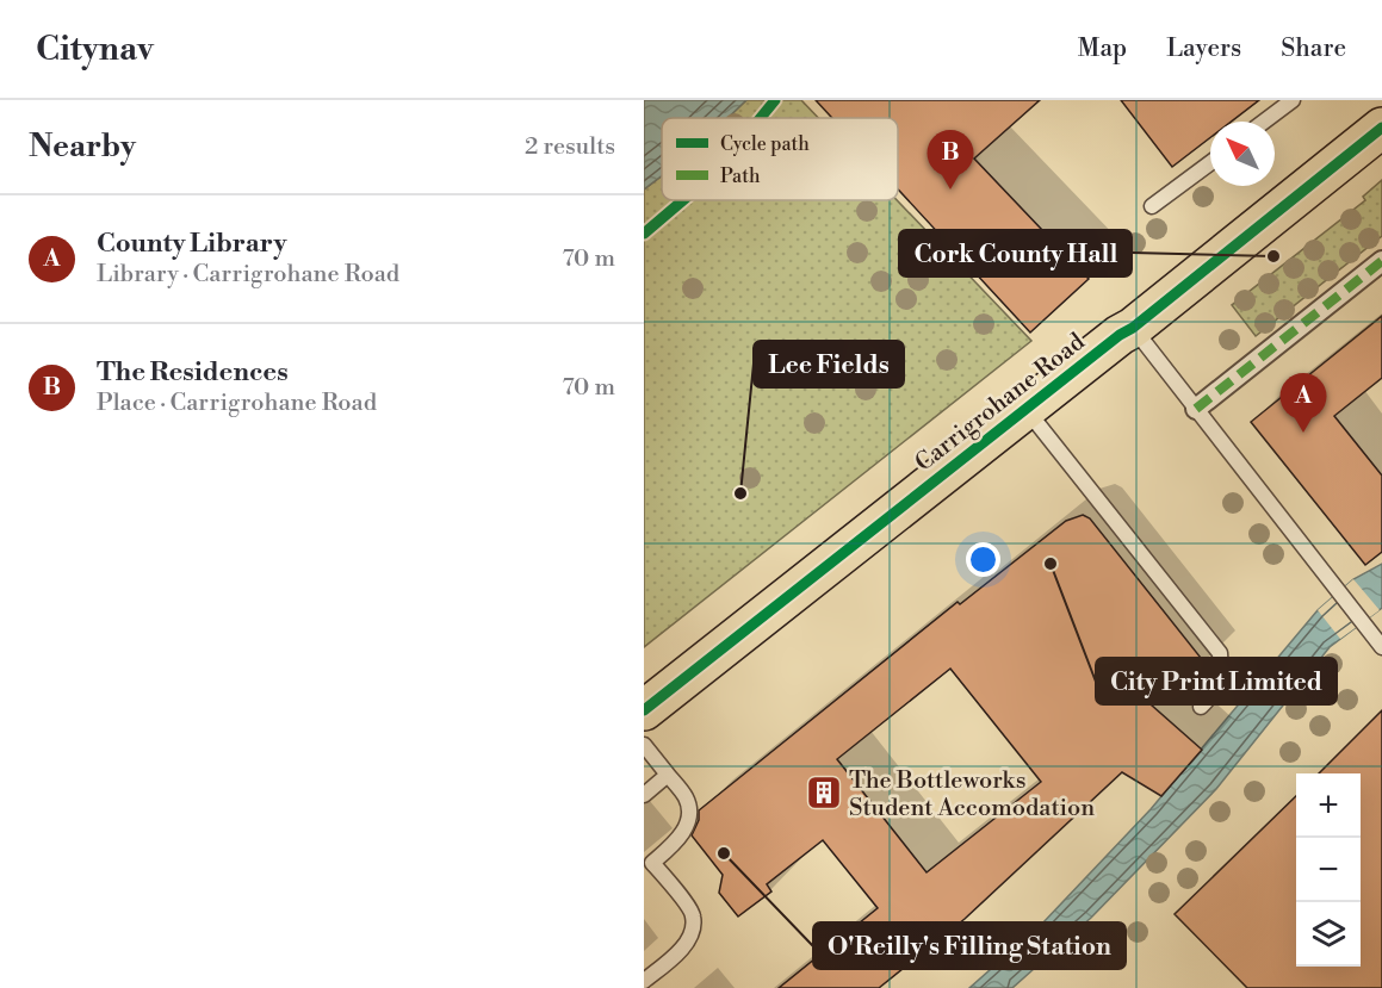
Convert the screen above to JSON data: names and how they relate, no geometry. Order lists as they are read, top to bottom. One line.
{"streets":{"highway":["Carrigrohane Road"]},"places":{"other":["Cork County Hall","Lee Fields","City Print Limited","O'Reilly's Filling Station"],"building":["The Bottleworks Student Accomodation"]},"legend":["Cycle path","Path"],"north":"top left","page":{"header":"Citynav","nav":["Map","Layers","Share"],"heading":["Nearby","2 results"],"pins":["B","A"],"list":[{"mark":"A","name":"County Library","note":"Library · Carrigrohane Road","value":"70 m"},{"mark":"B","name":"The Residences","note":"Place · Carrigrohane Road","value":"70 m"}],"map_buttons":["+","−"]}}
